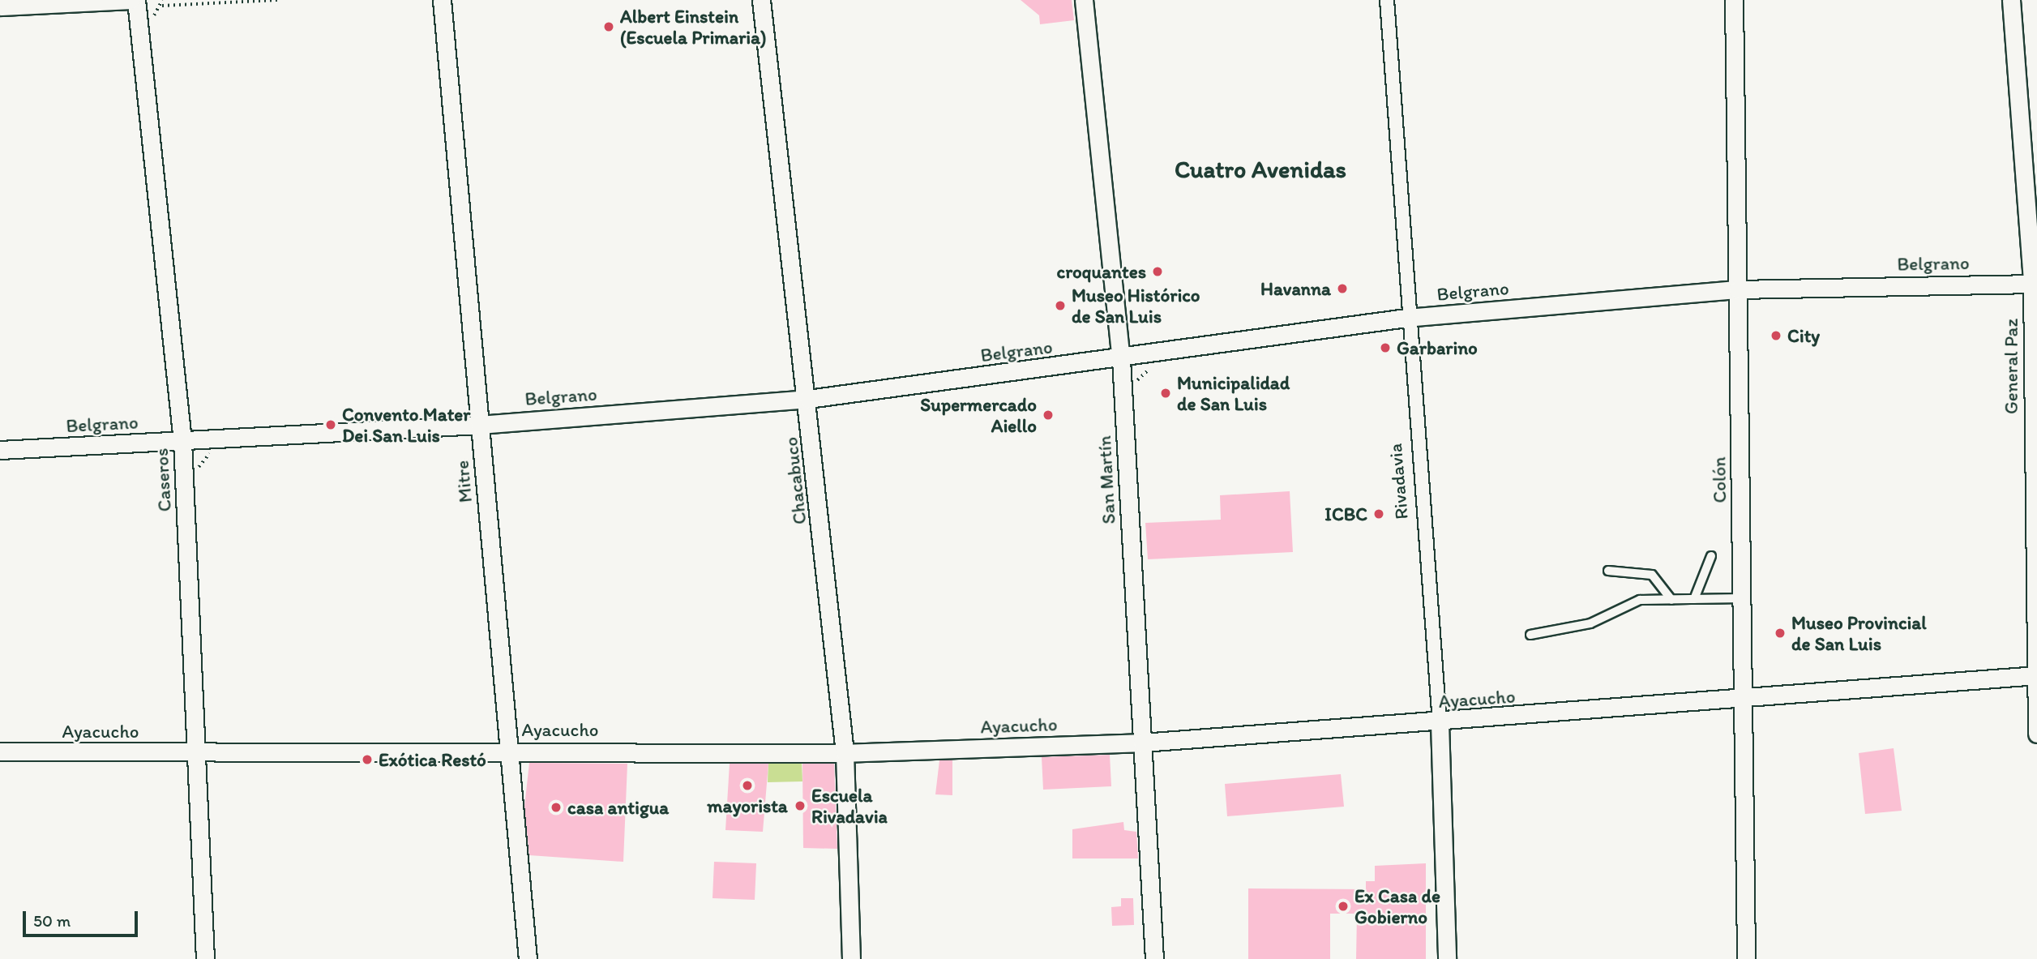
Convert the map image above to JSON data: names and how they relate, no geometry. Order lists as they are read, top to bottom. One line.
{"streets":{"street":["Belgrano","General Paz","Caseros","San Martín","Colón","Chacabuco","Mitre","Rivadavia","Ayacucho"]},"crossings":[["Belgrano","General Paz"],["Belgrano","Caseros"],["Belgrano","San Martín"],["Belgrano","Colón"],["Belgrano","Chacabuco"],["Belgrano","Mitre"],["Belgrano","Rivadavia"],["General Paz","Ayacucho"],["Caseros","Ayacucho"],["San Martín","Ayacucho"],["Colón","Ayacucho"],["Chacabuco","Ayacucho"],["Mitre","Ayacucho"],["Rivadavia","Ayacucho"]],"districts":["Cuatro Avenidas"],"places":["Albert Einstein (Escuela Primaria)","croquantes","Havanna","Museo Histórico de San Luis","City","Garbarino","Municipalidad de San Luis","Supermercado Aiello","Convento Mater Dei San Luis","ICBC","Museo Provincial de San Luis","Exótica Restó","mayorista","Escuela Rivadavia","casa antigua","Ex Casa de Gobierno"],"scale_bar":"50 m"}
